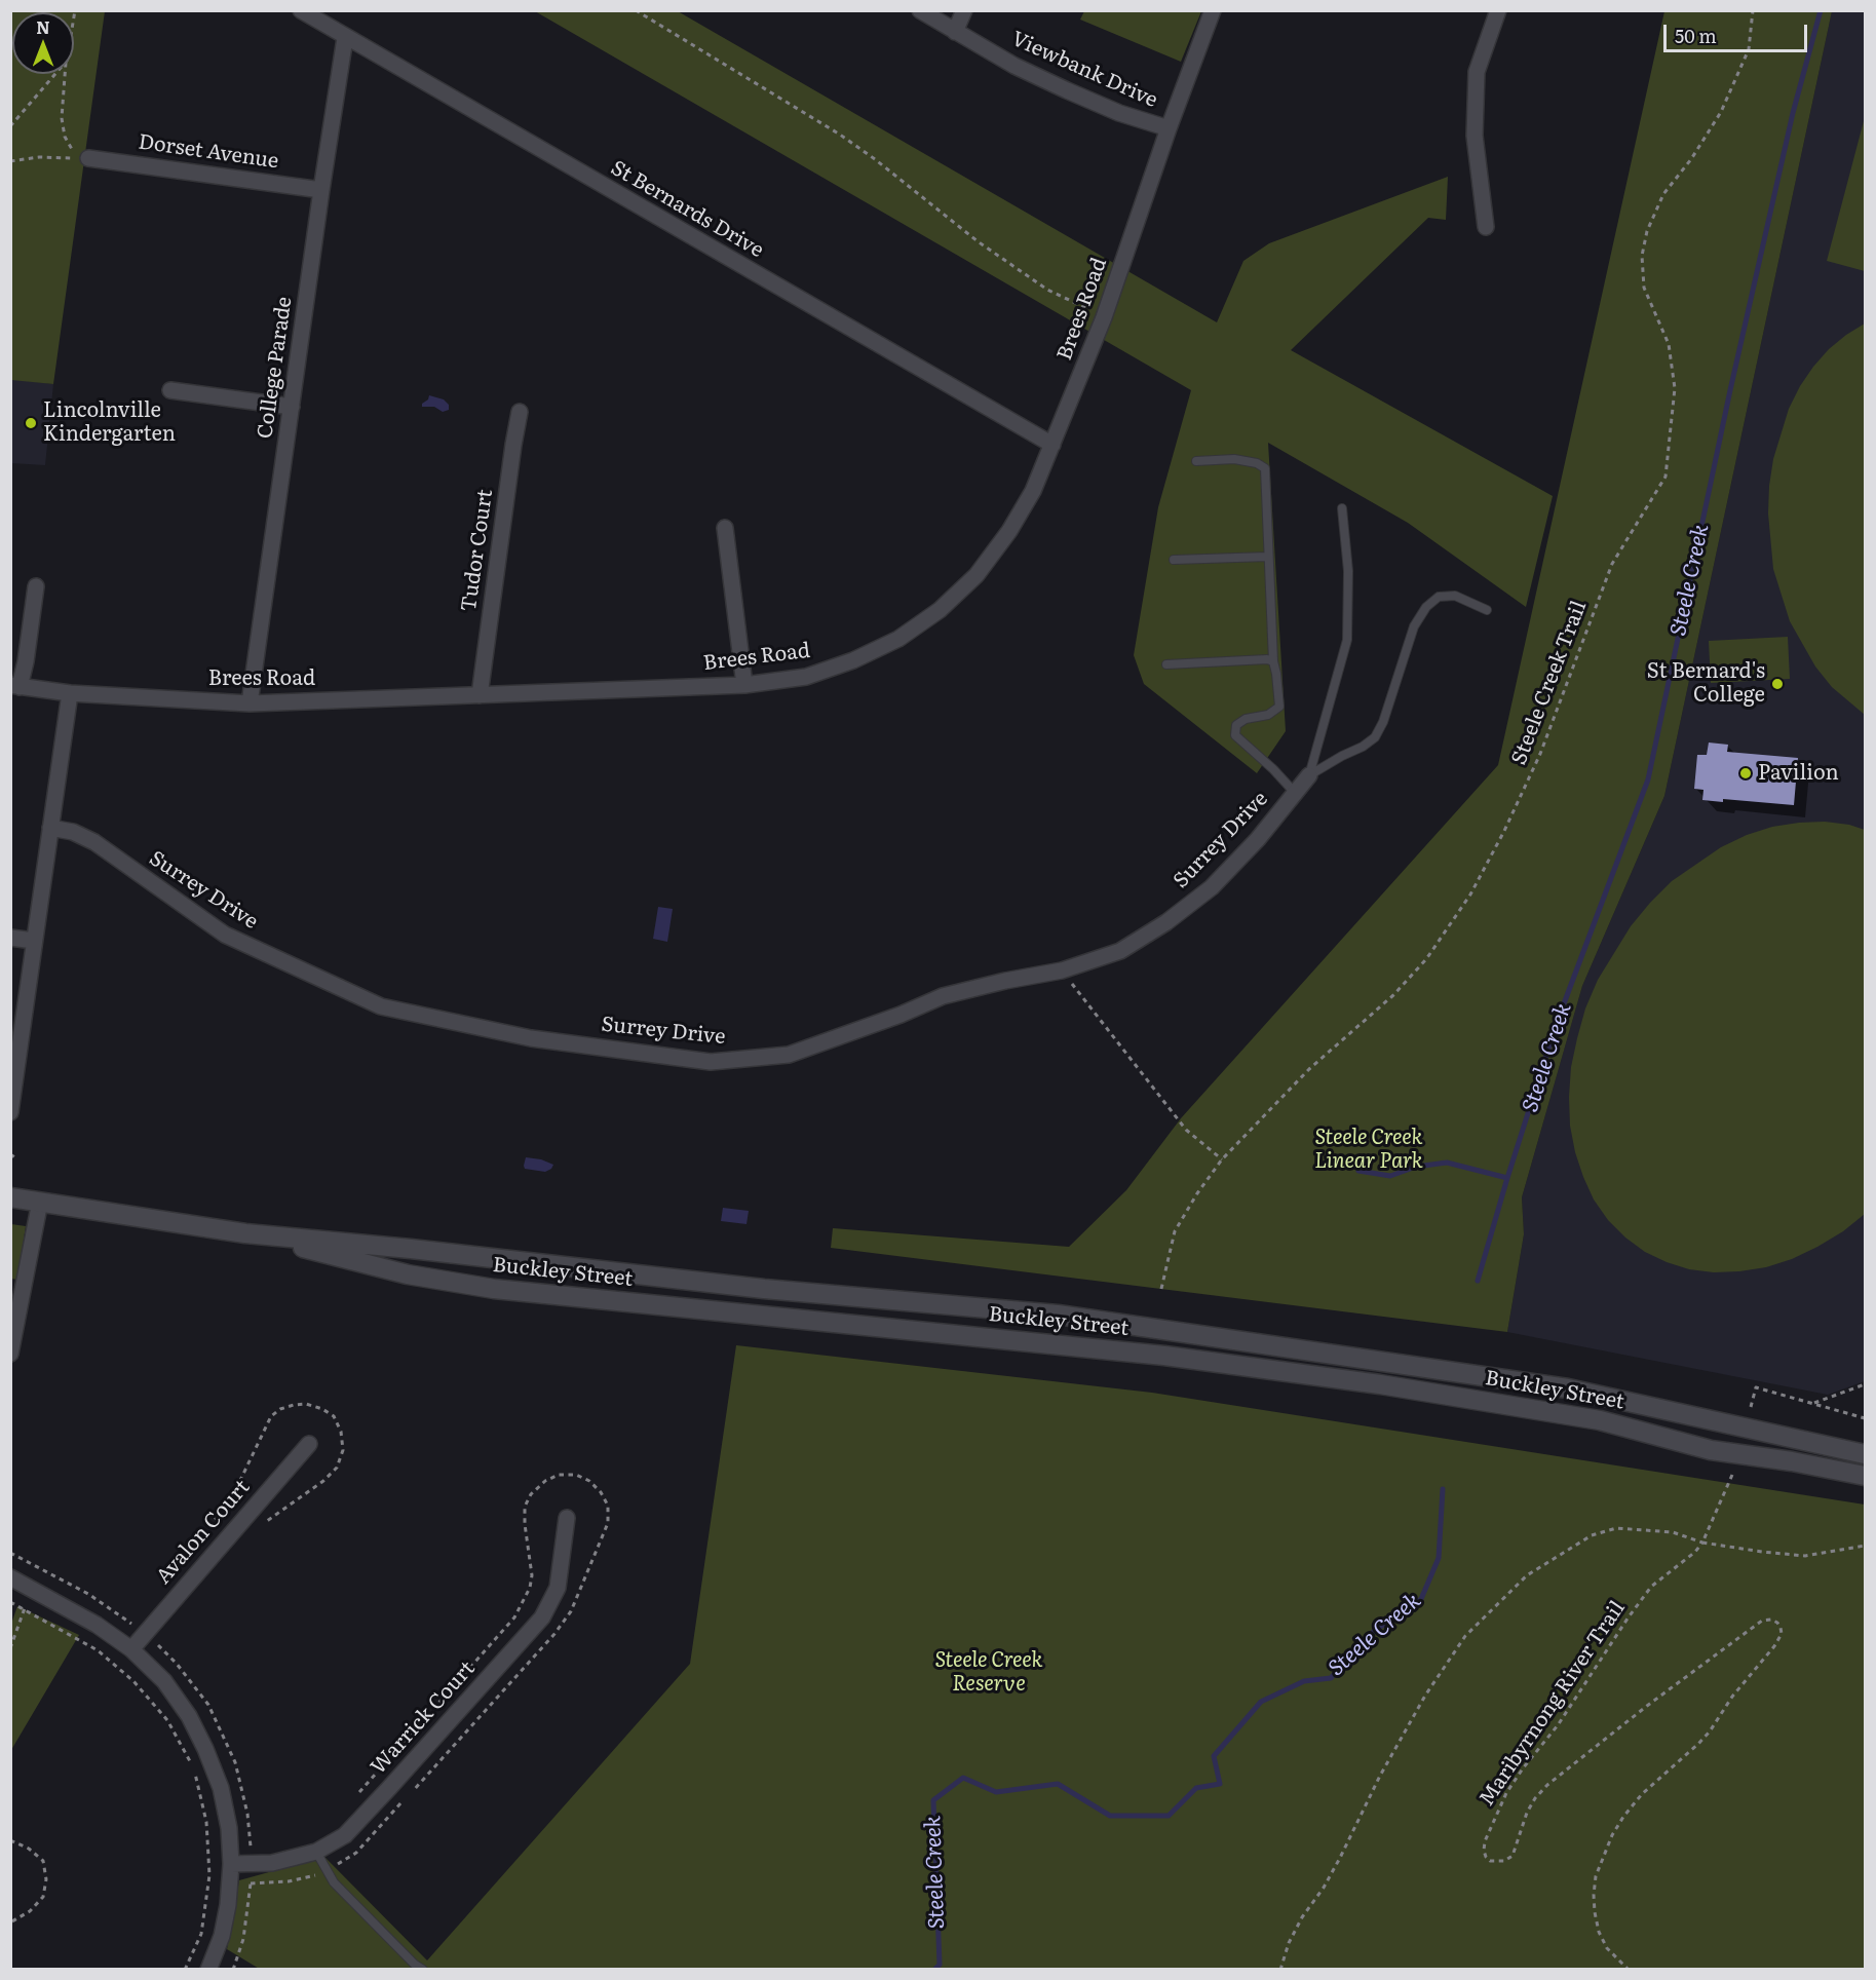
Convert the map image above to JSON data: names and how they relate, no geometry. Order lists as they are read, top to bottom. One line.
{"streets":{"main road":["Buckley Street"],"street":["Viewbank Drive","Dorset Avenue","St Bernards Drive","Brees Road","College Parade","Tudor Court","Surrey Drive","Avalon Court","Warrick Court"],"path":["Steele Creek Trail","Maribyrnong River Trail"]},"crossings":[["Viewbank Drive","Brees Road"],["Dorset Avenue","College Parade"],["St Bernards Drive","Brees Road"],["St Bernards Drive","College Parade"],["Brees Road","College Parade"],["Brees Road","Tudor Court"]],"water":["Steele Creek"],"parks":["Steele Creek Linear Park","Steele Creek Reserve"],"places":["Lincolnville Kindergarten","St Bernard's College","Pavilion"],"scale_bar":"50 m","north":"top"}
